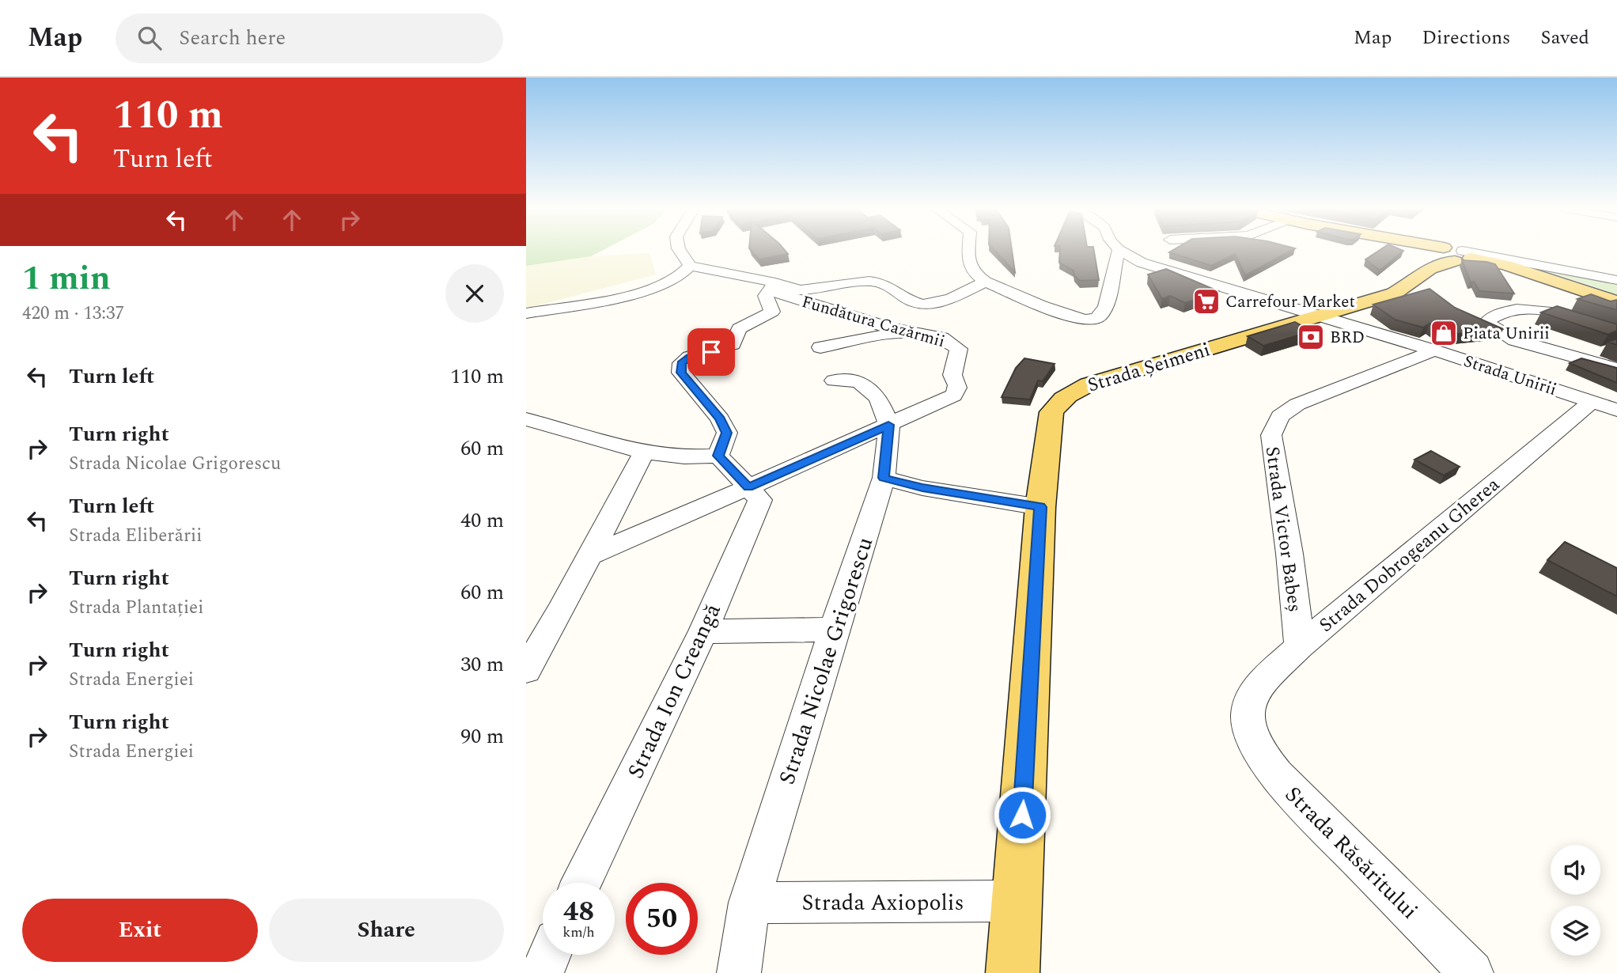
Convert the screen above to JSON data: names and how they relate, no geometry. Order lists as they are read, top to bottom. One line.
{"streets":{"main road":["Strada Șeimeni"],"street":["Fundătura Cazărmii","Strada Unirii","Strada Victor Babeș","Strada Dobrogeanu Gherea","Strada Nicolae Grigorescu","Strada Ion Creangă","Strada Răsăritului","Strada Axiopolis"]},"crossings":[["Fundătura Cazărmii","Strada Nicolae Grigorescu"],["Strada Șeimeni","Strada Unirii"],["Strada Șeimeni","Strada Axiopolis"],["Strada Unirii","Strada Victor Babeș"],["Strada Unirii","Strada Dobrogeanu Gherea"],["Strada Victor Babeș","Strada Dobrogeanu Gherea"],["Strada Dobrogeanu Gherea","Strada Răsăritului"],["Strada Nicolae Grigorescu","Strada Axiopolis"]],"places":{"supermarket":["Carrefour Market"],"shop":["Piata Unirii"],"bank":["BRD"]},"page":{"header":"Map","search":"Search here","nav":["Map","Directions","Saved"],"turn":["110 m","Turn left"],"heading":["1 min","420 m · 13:37"],"list":[{"name":"Turn left","value":"110 m"},{"name":"Turn right","note":"Strada Nicolae Grigorescu","value":"60 m"},{"name":"Turn left","note":"Strada Eliberării","value":"40 m"},{"name":"Turn right","note":"Strada Plantației","value":"60 m"},{"name":"Turn right","note":"Strada Energiei","value":"30 m"},{"name":"Turn right","note":"Strada Energiei","value":"90 m"}],"speed":"48 km/h","limit":"50","buttons":["Exit","Share"]}}
